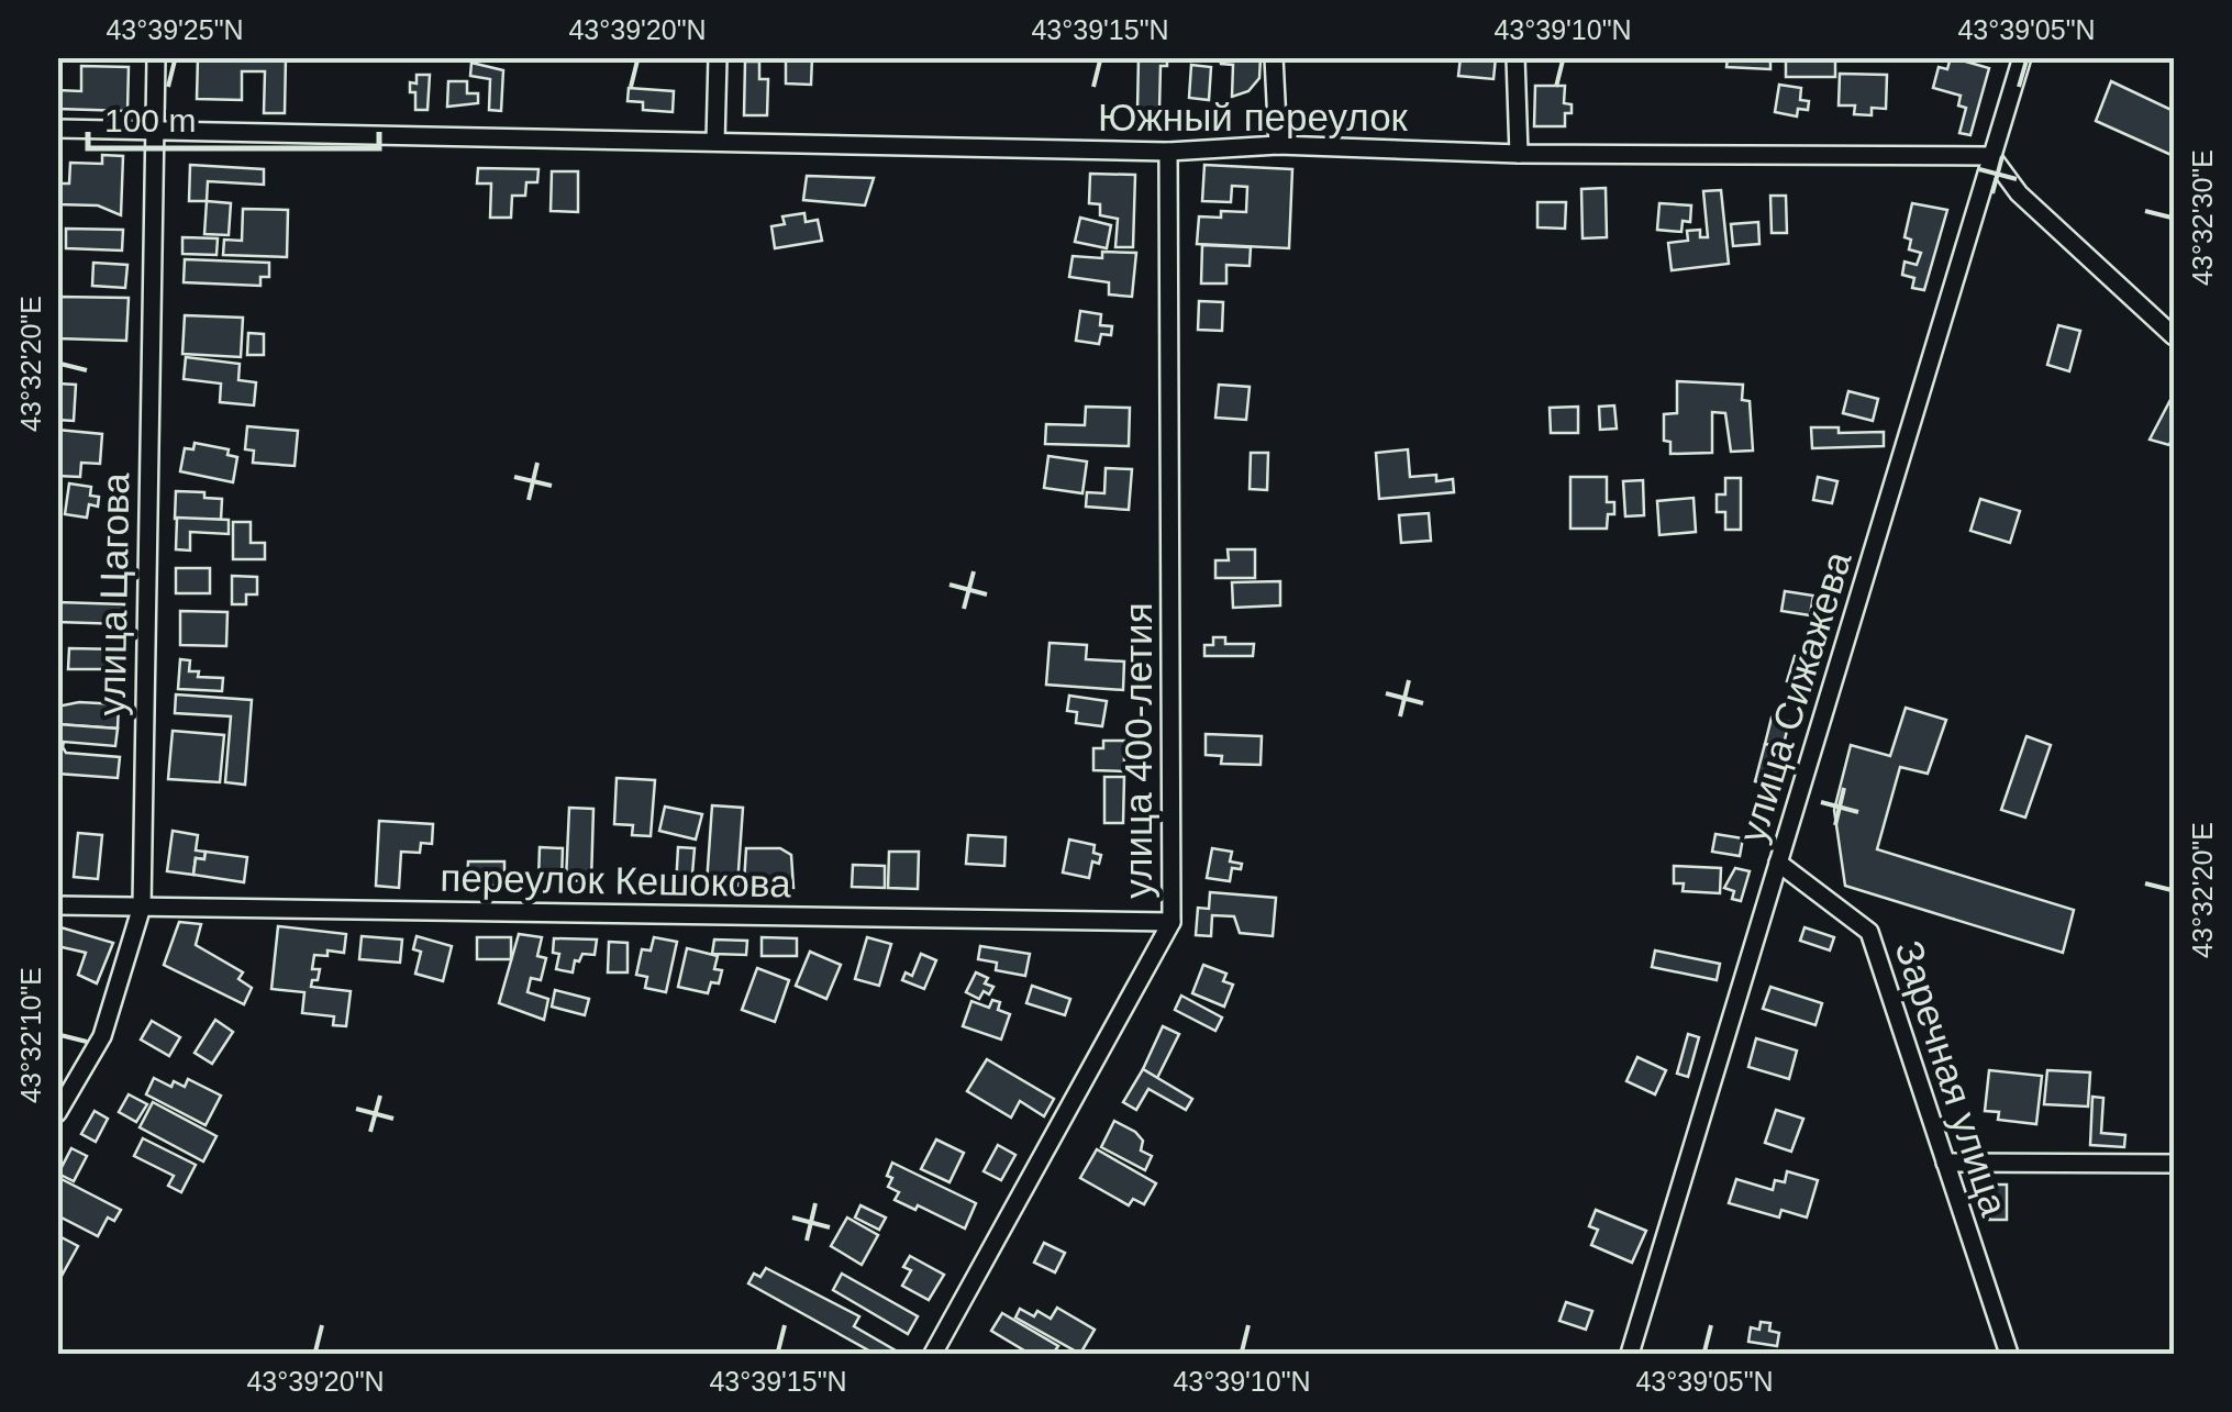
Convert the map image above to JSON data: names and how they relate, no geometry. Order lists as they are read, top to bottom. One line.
{"streets":{"street":["Южный переулок","улица Цагова","улица Сижажева","улица 400-летия","переулок Кешокова","Заречная улица"]},"crossings":[["Южный переулок","улица Цагова"],["Южный переулок","улица Сижажева"],["Южный переулок","улица 400-летия"],["улица Цагова","переулок Кешокова"],["улица Сижажева","Заречная улица"],["улица 400-летия","переулок Кешокова"]],"scale_bar":"100 m","coordinates":["43°39'25\"N","43°39'20\"N","43°39'15\"N","43°39'10\"N","43°39'05\"N","43°32'30\"E","43°32'20\"E","43°32'10\"E"]}
